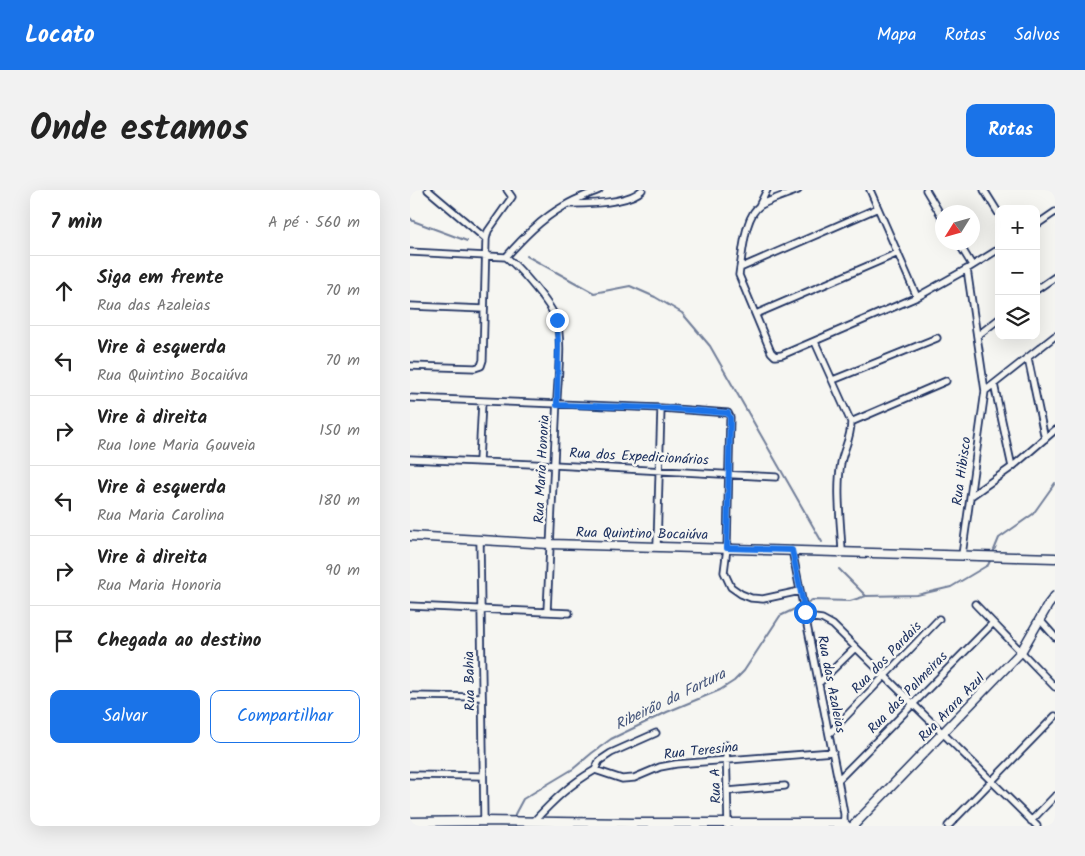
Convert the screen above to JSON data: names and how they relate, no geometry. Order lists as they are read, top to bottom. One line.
{"streets":{"street":["Rua dos Expedicionários","Rua Maria Honoria","Rua Hibisco","Rua Quintino Bocaiúva","Rua dos Pardais","Rua Bahia","Rua das Azaleias","Rua das Palmeiras","Rua Arara Azul","Rua Teresina","Rua A"]},"crossings":[["Rua dos Expedicionários","Rua Maria Honoria"],["Rua Maria Honoria","Rua Quintino Bocaiúva"],["Rua Hibisco","Rua Quintino Bocaiúva"],["Rua Quintino Bocaiúva","Rua Bahia"],["Rua Quintino Bocaiúva","Rua das Azaleias"],["Rua dos Pardais","Rua das Azaleias"],["Rua das Azaleias","Rua das Palmeiras"],["Rua das Azaleias","Rua Teresina"],["Rua Teresina","Rua A"]],"water":["Ribeirão da Fartura"],"north":"bottom left","page":{"header":"Locato","nav":["Mapa","Rotas","Salvos"],"title":"Onde estamos","buttons":["Rotas",["Salvar","Compartilhar"]],"heading":["7 min","A pé · 560 m"],"map_buttons":["+","−"],"list":[["Siga em frente","Rua das Azaleias","70 m"],["Vire à esquerda","Rua Quintino Bocaiúva","70 m"],["Vire à direita","Rua Ione Maria Gouveia","150 m"],["Vire à esquerda","Rua Maria Carolina","180 m"],["Vire à direita","Rua Maria Honoria","90 m"],"Chegada ao destino"]}}
